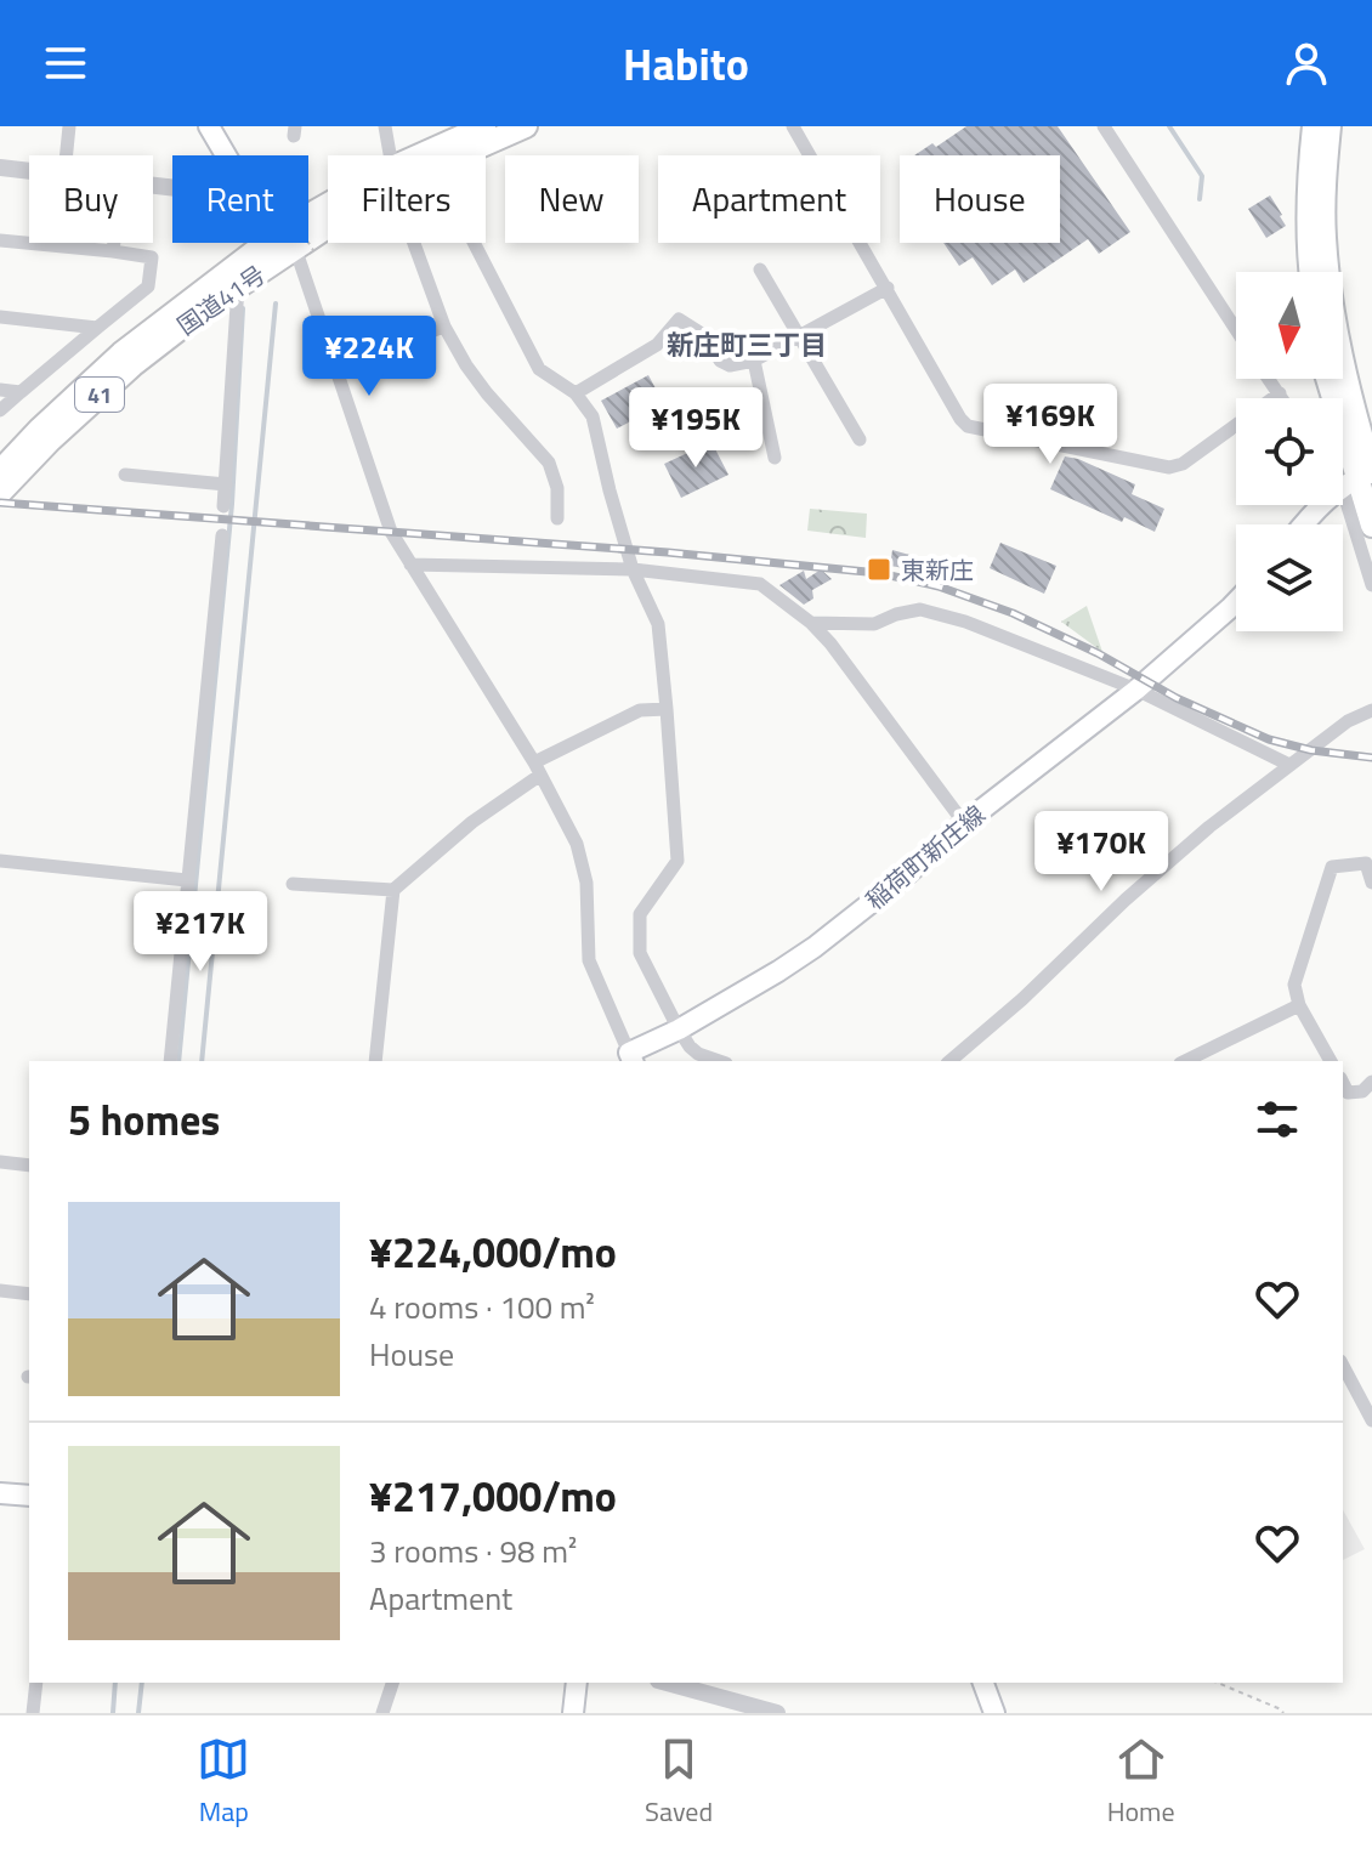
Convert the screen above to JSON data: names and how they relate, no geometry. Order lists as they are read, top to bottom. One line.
{"streets":{"main road":["国道41号","41","稲荷町新庄線"]},"districts":["新庄町三丁目"],"places":{"transit":["東新庄"]},"north":"bottom","page":{"header":"Habito","chip":["Buy","Rent","Filters","New","Apartment","House"],"price":["¥224K","¥169K","¥195K","¥170K","¥217K"],"heading":"5 homes","list":[{"name":"¥224,000/mo","note":"4 rooms · 100 m² · House"},{"name":"¥217,000/mo","note":"3 rooms · 98 m² · Apartment"}],"tabs":["Map","Saved","Home"]}}
